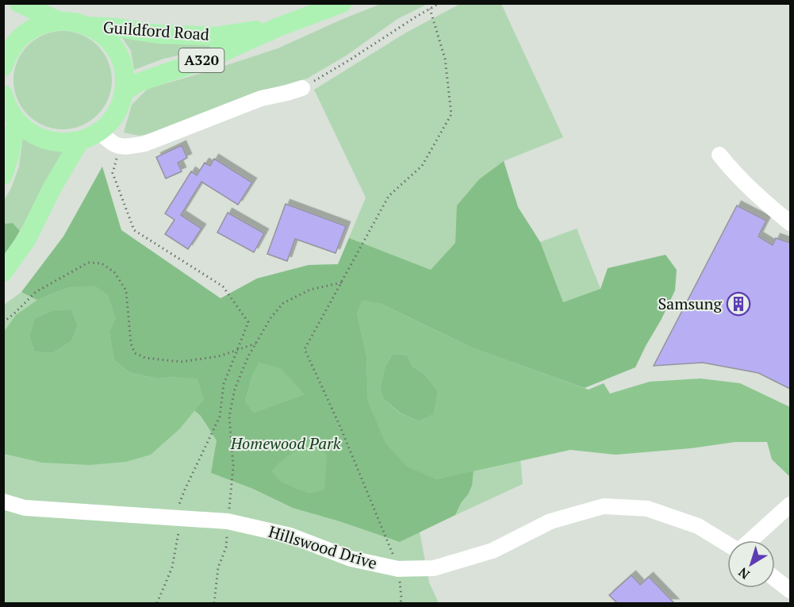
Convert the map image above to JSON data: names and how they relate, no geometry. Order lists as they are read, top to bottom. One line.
{"streets":{"main road":["Guildford Road","A320"],"street":["Hillswood Drive"]},"crossings":[["Guildford Road","A320"]],"parks":["Homewood Park"],"places":{"building":["Samsung"]},"north":"bottom left"}
